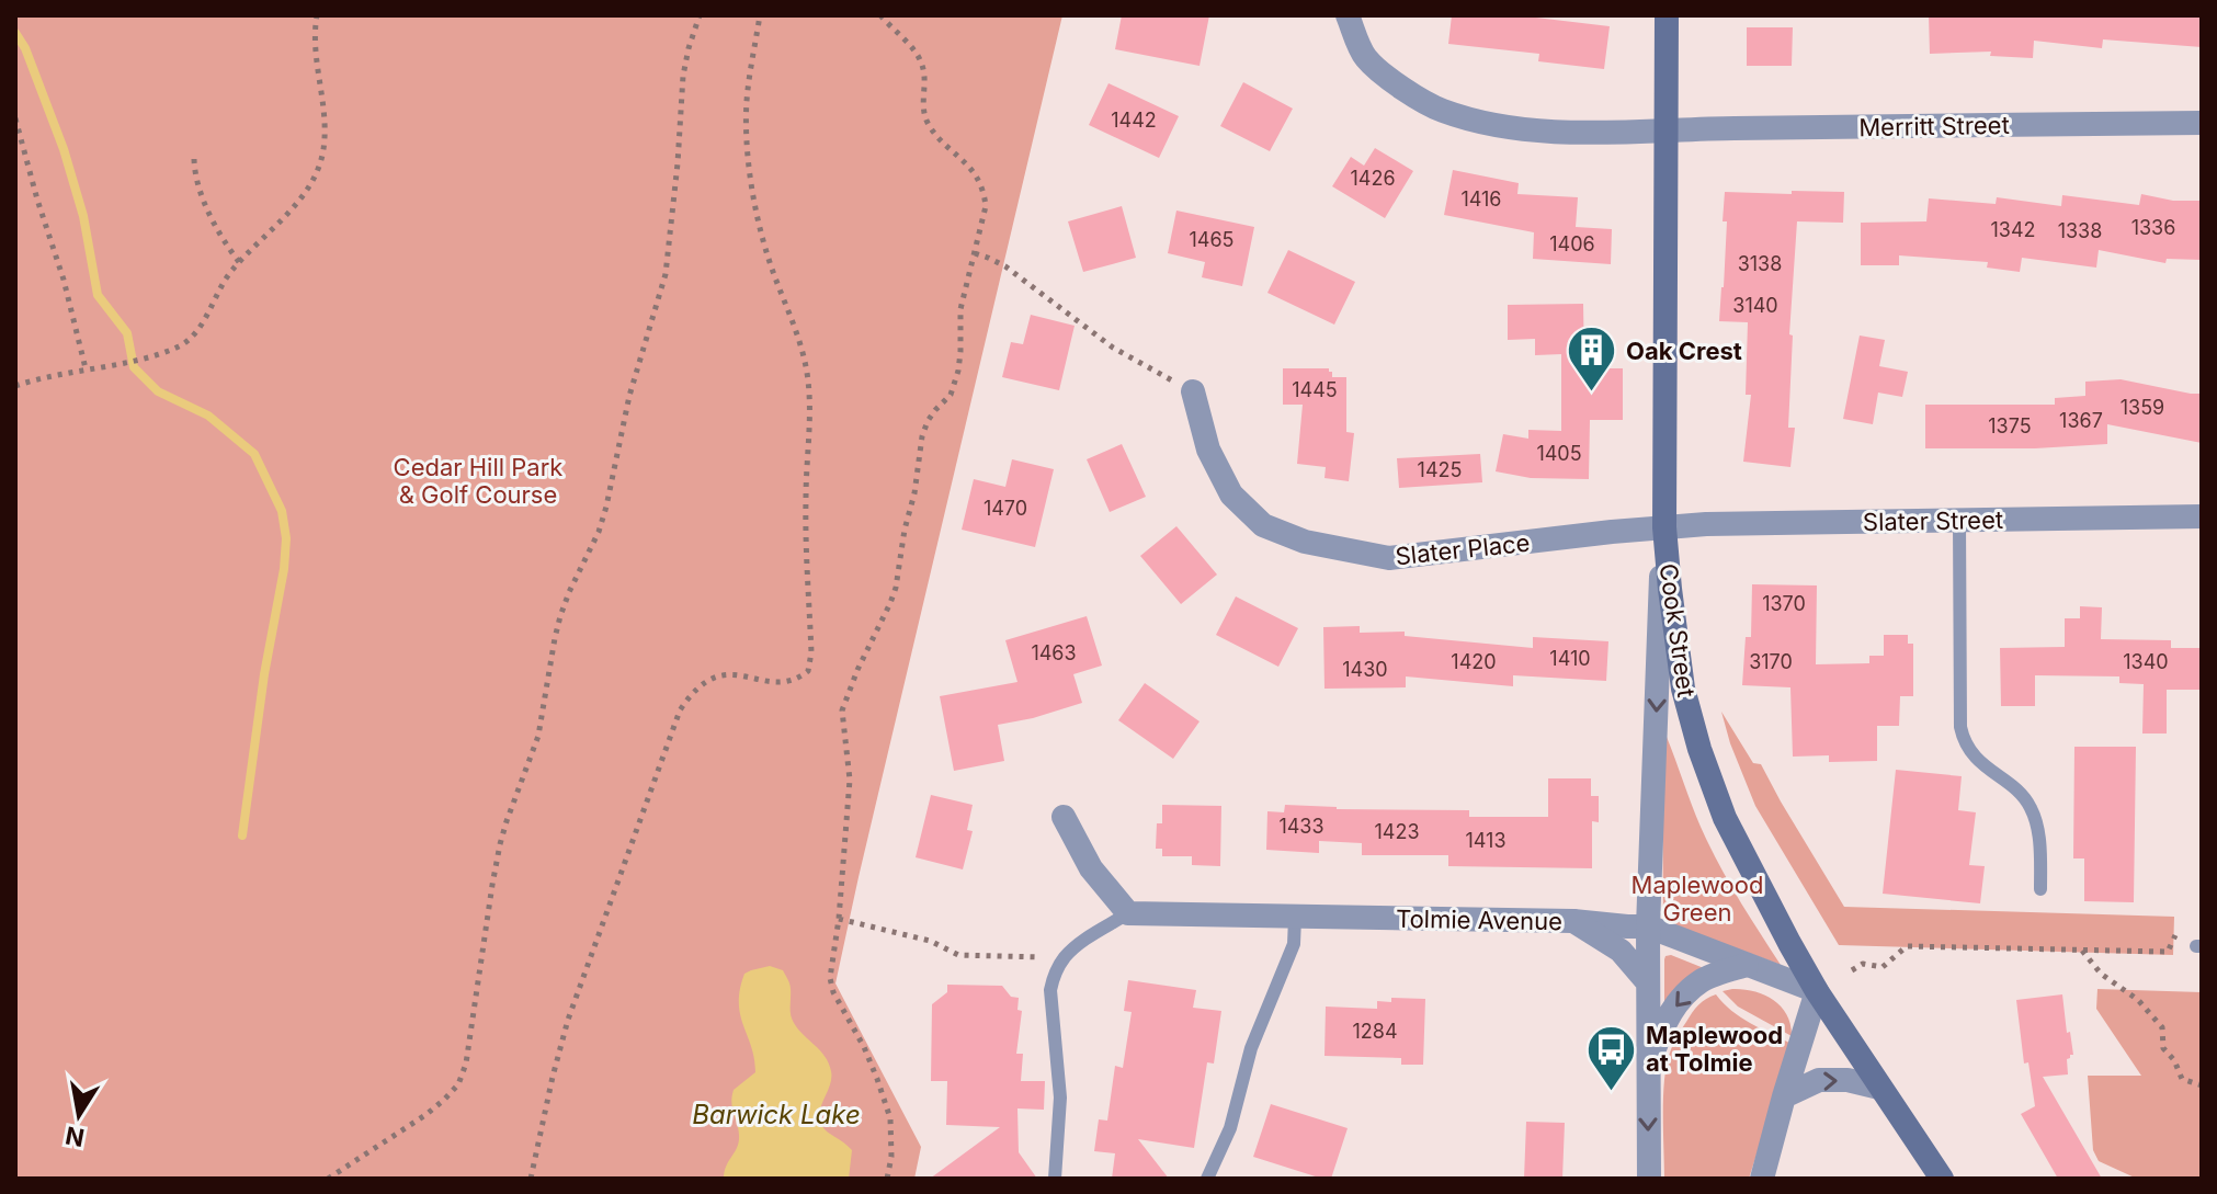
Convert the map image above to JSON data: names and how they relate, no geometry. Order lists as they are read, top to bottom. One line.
{"streets":{"main road":["Cook Street"],"street":["Merritt Street","Slater Street","Slater Place","Tolmie Avenue"]},"crossings":[["Merritt Street","Cook Street"],["Slater Street","Slater Place"],["Slater Street","Cook Street"],["Slater Place","Cook Street"],["Cook Street","Tolmie Avenue"]],"water":["Barwick Lake"],"parks":["Cedar Hill Park & Golf Course","Maplewood Green"],"places":{"building":["Oak Crest"],"bus stop":["Maplewood at Tolmie"]},"house_numbers":["1442","1426","1416","1336","1342","1338","1465","1406","3138","3140","1445","1359","1367","1375","1405","1425","1470","1370","1463","1410","1420","3170","1340","1430","1433","1423","1413","1284"],"north":"bottom"}
